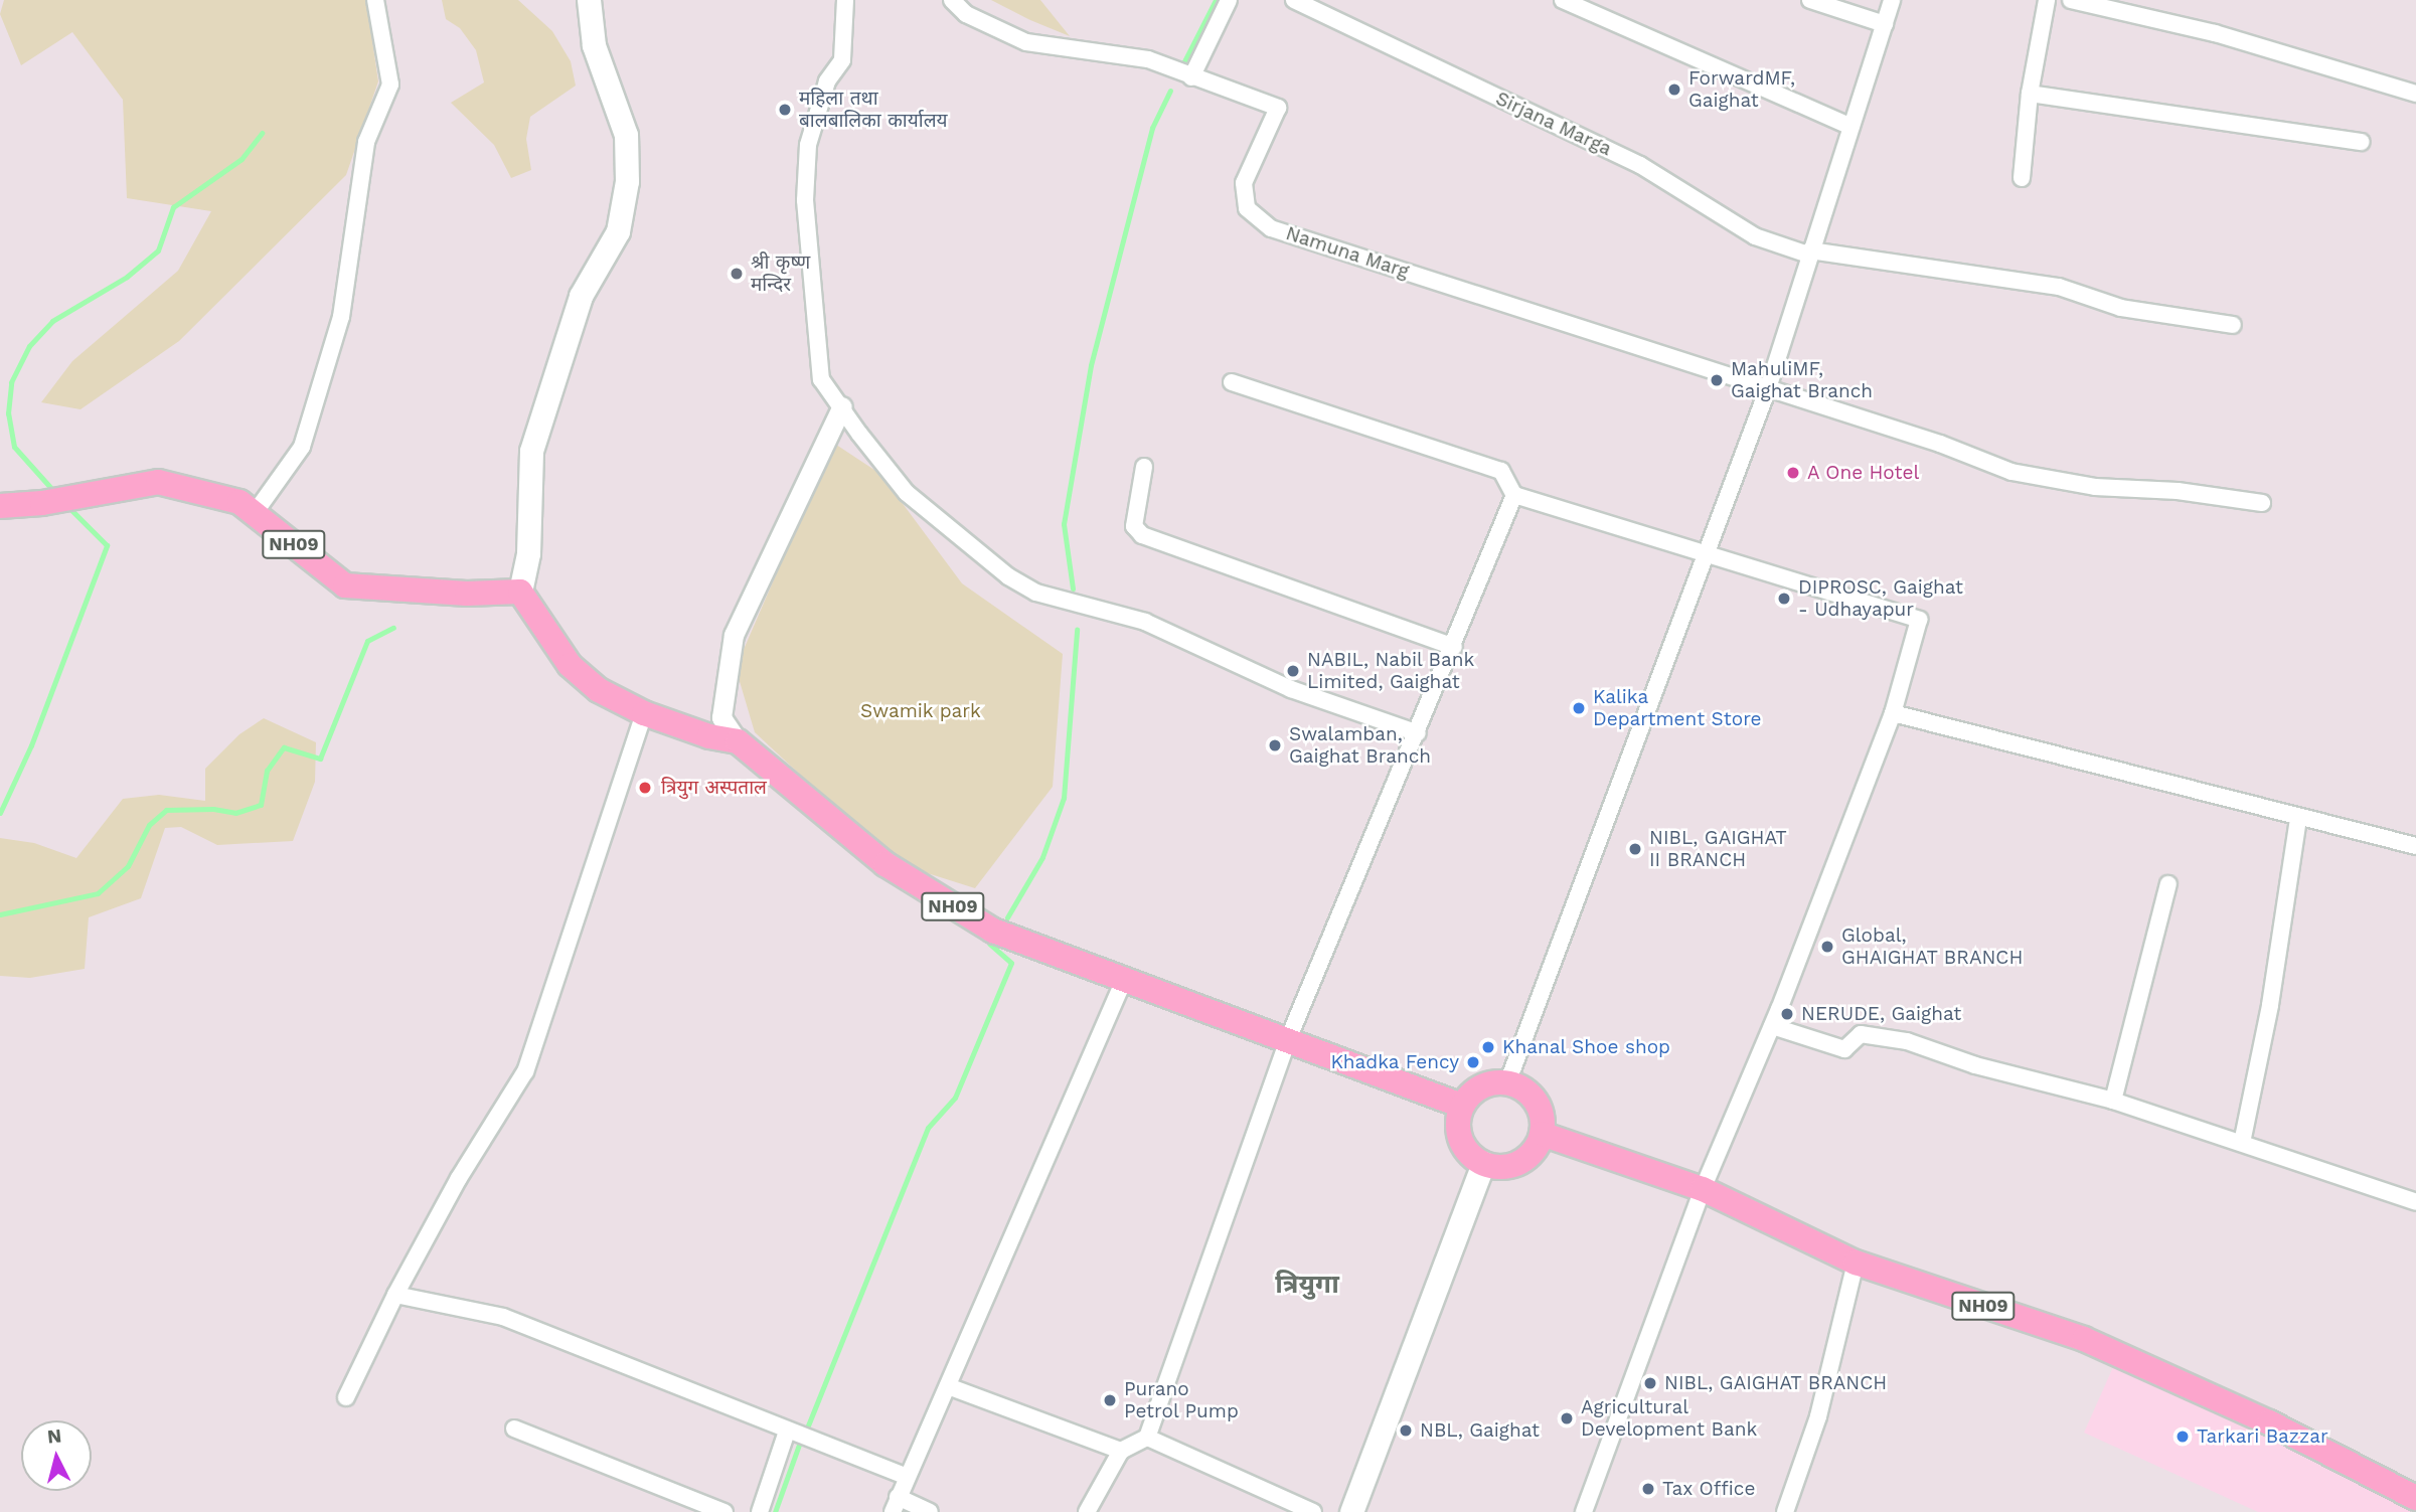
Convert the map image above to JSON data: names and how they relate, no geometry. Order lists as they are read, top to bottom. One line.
{"streets":{"main road":["NH09"],"street":["Sirjana Marga","Namuna Marg"]},"districts":["त्रियुगा"],"parks":["Swamik park"],"places":["ForwardMF, Gaighat","महिला तथा बालबालिका कार्यालय","श्री कृष्ण मन्दिर","MahuliMF, Gaighat Branch","A One Hotel","DIPROSC, Gaighat - Udhayapur","NABIL, Nabil Bank Limited, Gaighat","Kalika Department Store","Swalamban, Gaighat Branch","त्रियुग अस्पताल","NIBL, GAIGHAT II BRANCH","Global, GHAIGHAT BRANCH","NERUDE, Gaighat","Khanal Shoe shop","Khadka Fency","NIBL, GAIGHAT BRANCH","Purano Petrol Pump","Agricultural Development Bank","NBL, Gaighat","Tarkari Bazzar","Tax Office"],"north":"top"}
